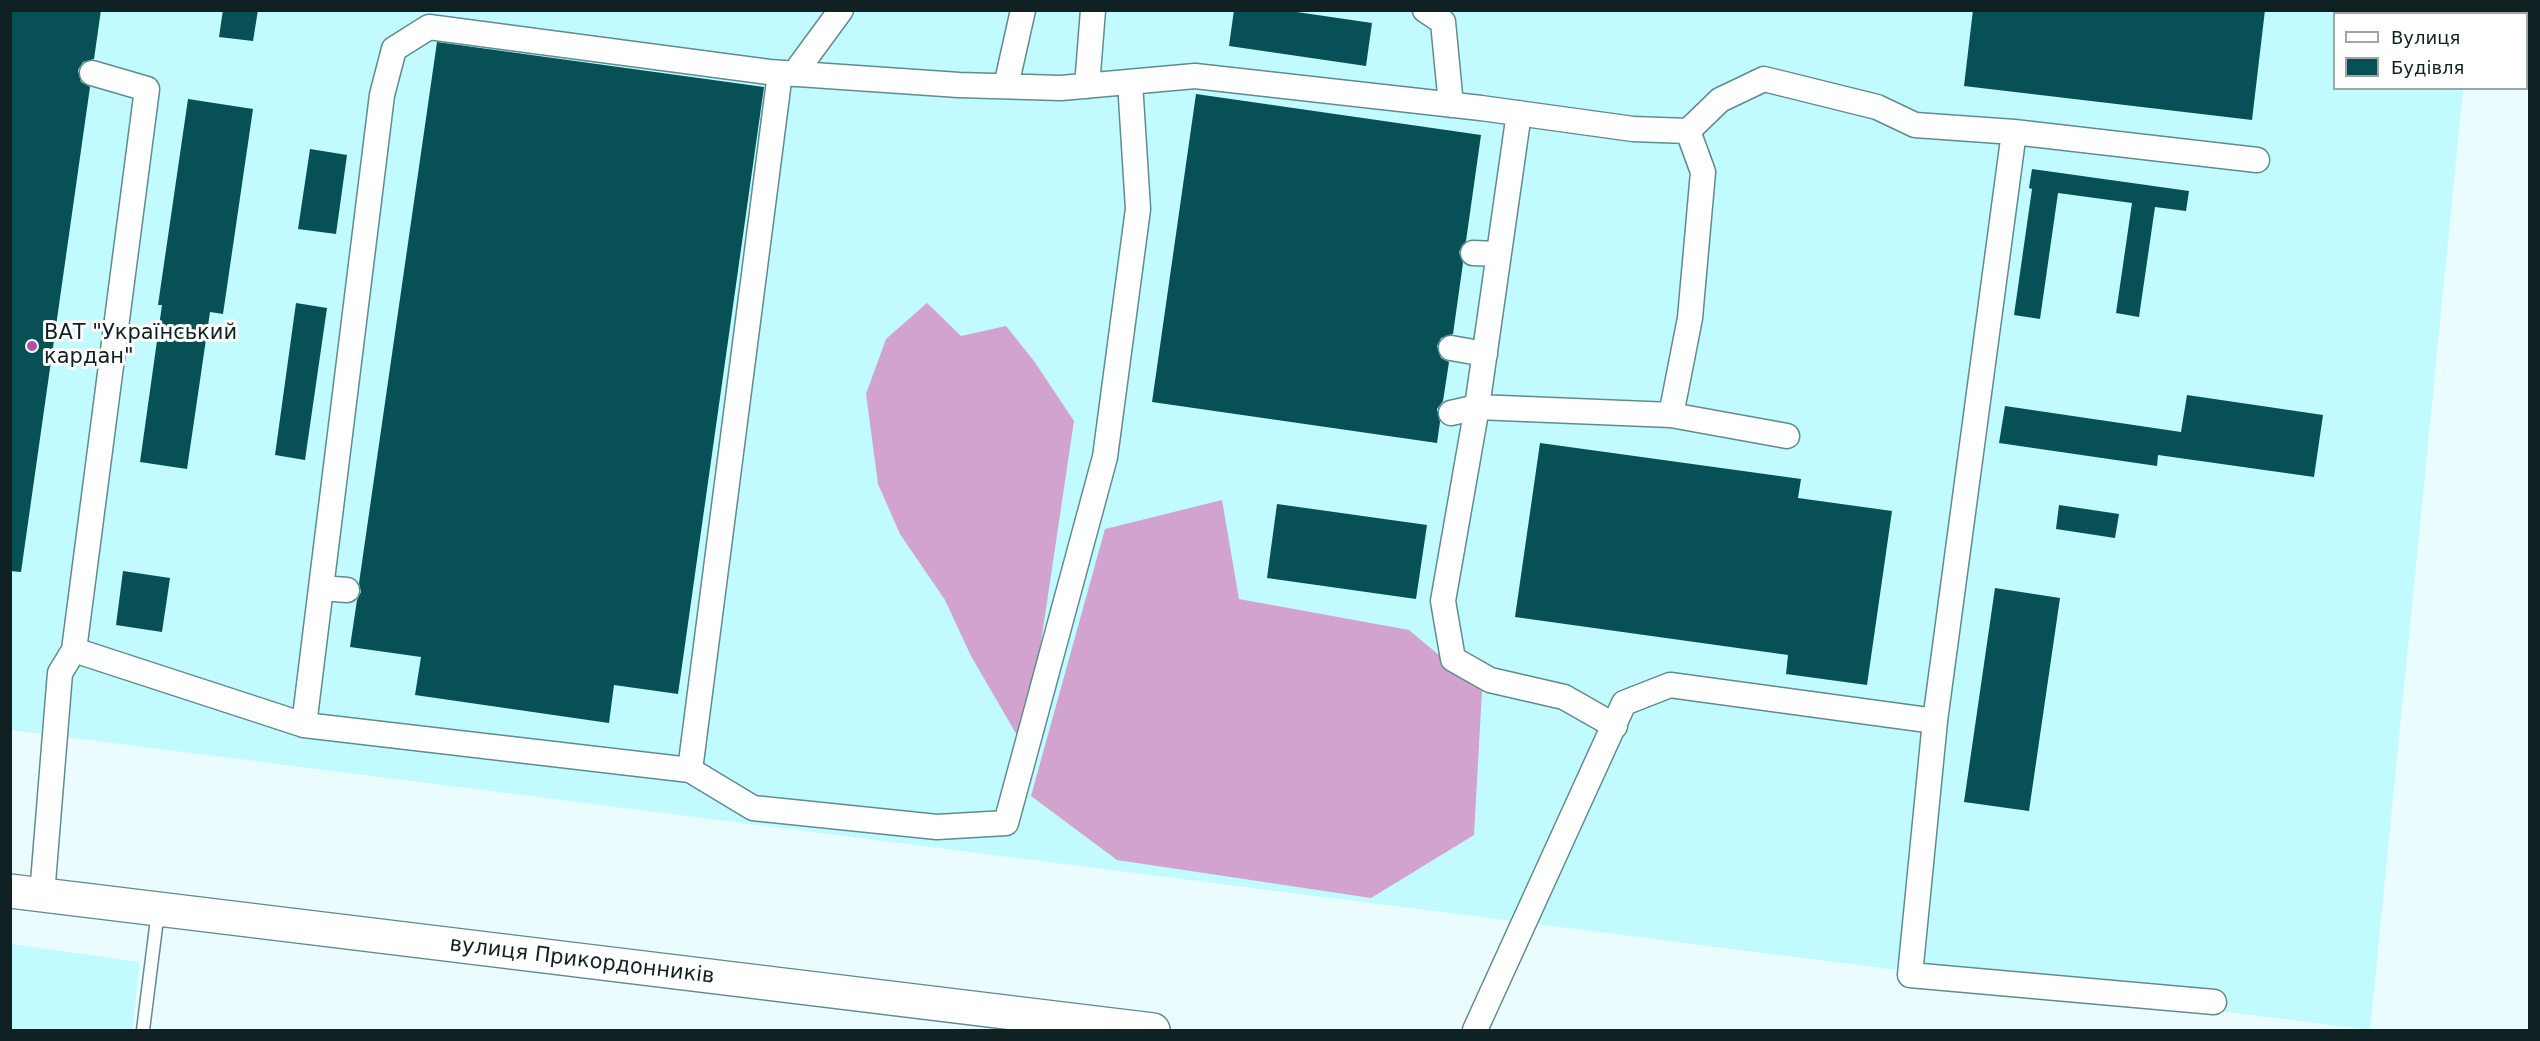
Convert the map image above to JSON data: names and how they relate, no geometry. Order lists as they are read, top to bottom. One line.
{"streets":{"street":["вулиця Прикордонників"]},"places":["ВАТ \"Український кардан\""],"legend":["Вулиця","Будівля"]}
